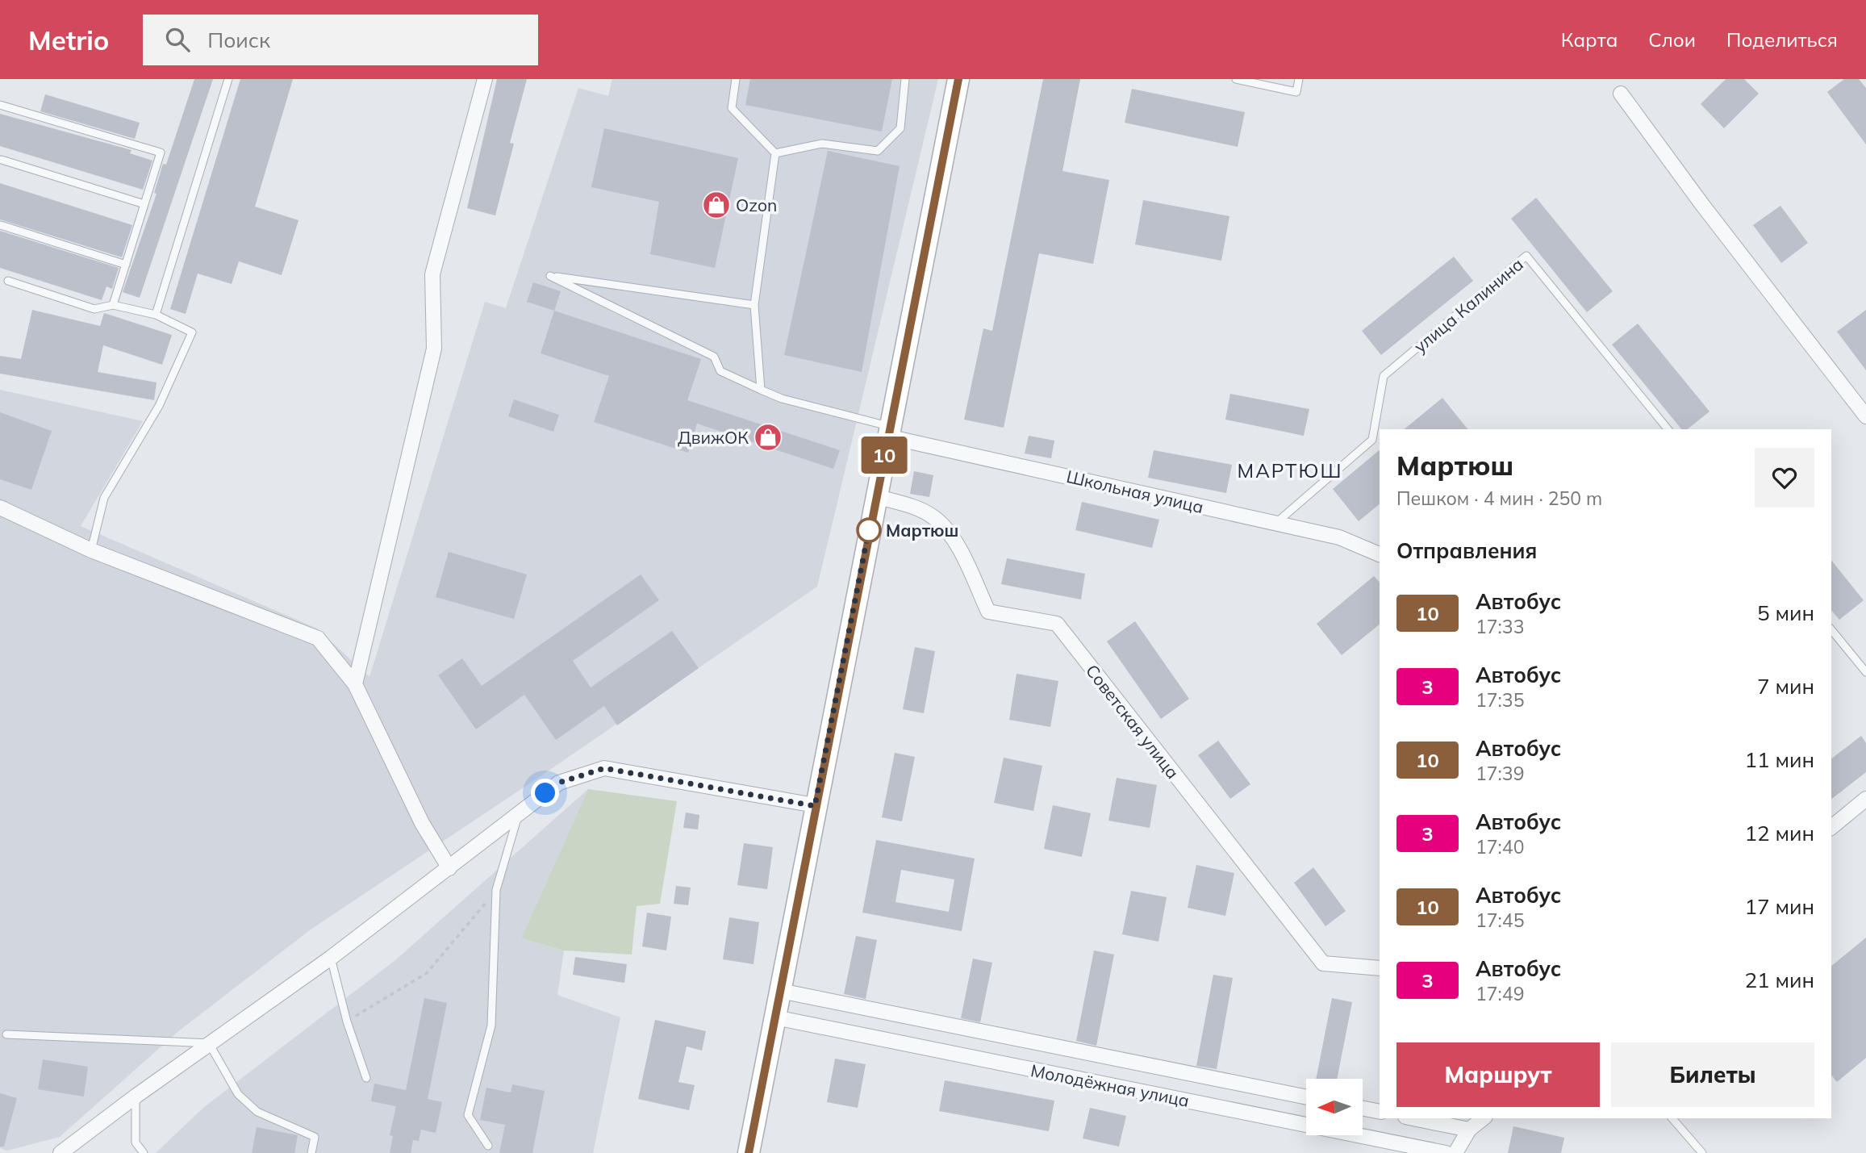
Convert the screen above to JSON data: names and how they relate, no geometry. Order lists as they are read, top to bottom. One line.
{"streets":{"street":["Школьная улица","Советская улица","Молодёжная улица"],"lane":["улица Калинина"]},"crossings":[["улица Калинина","Школьная улица"]],"districts":["МАРТЮШ"],"places":{"shop":["Ozon","ДвижОК"],"other":["Мартюш"]},"lines":["bus line 10"],"north":"left","page":{"header":"Metrio","search":"Поиск","nav":["Карта","Слои","Поделиться"],"on_map":"10","heading":[["Мартюш","Пешком · 4 мин · 250 m"],"Отправления"],"list":[{"mark":"10","name":"Автобус","note":"17:33","value":"5 мин"},{"mark":"3","name":"Автобус","note":"17:35","value":"7 мин"},{"mark":"10","name":"Автобус","note":"17:39","value":"11 мин"},{"mark":"3","name":"Автобус","note":"17:40","value":"12 мин"},{"mark":"10","name":"Автобус","note":"17:45","value":"17 мин"},{"mark":"3","name":"Автобус","note":"17:49","value":"21 мин"}],"buttons":["Маршрут","Билеты"]}}
